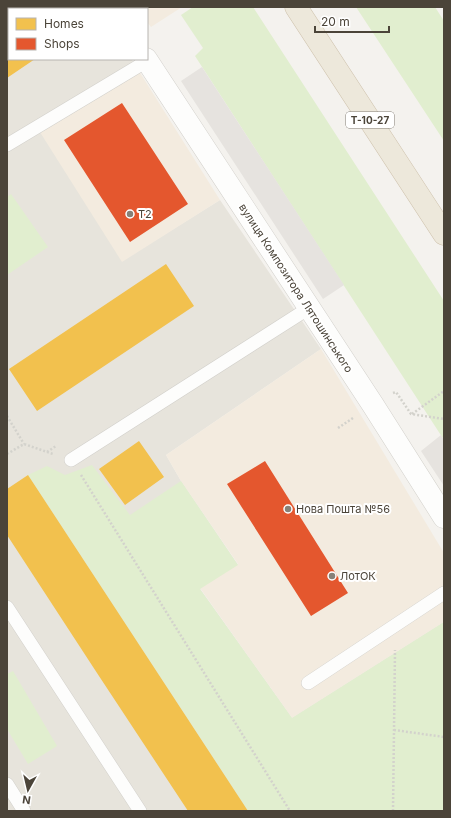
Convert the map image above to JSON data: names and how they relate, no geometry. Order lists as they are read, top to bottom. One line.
{"streets":{"highway":["Т-10-27"],"street":["вулиця Композитора Лятошинського"]},"places":["T2","Нова Пошта №56","ЛотОК"],"legend":["Homes","Shops"],"scale_bar":"20 m","north":"bottom"}
